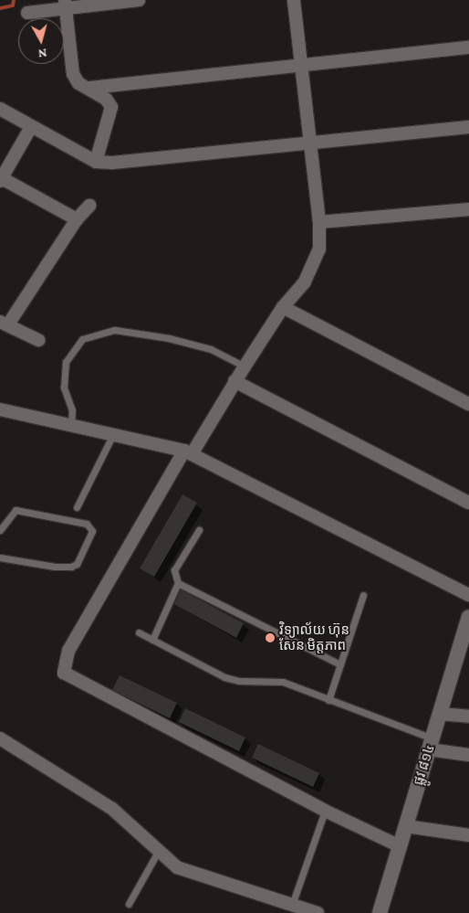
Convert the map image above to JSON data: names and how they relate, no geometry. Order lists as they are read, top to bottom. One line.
{"streets":{"street":["ផ្លូវ ៨១៤"]},"places":["វិទ្យាល័យ ហ៊ុន សែន មិត្តភាព"],"north":"bottom"}
